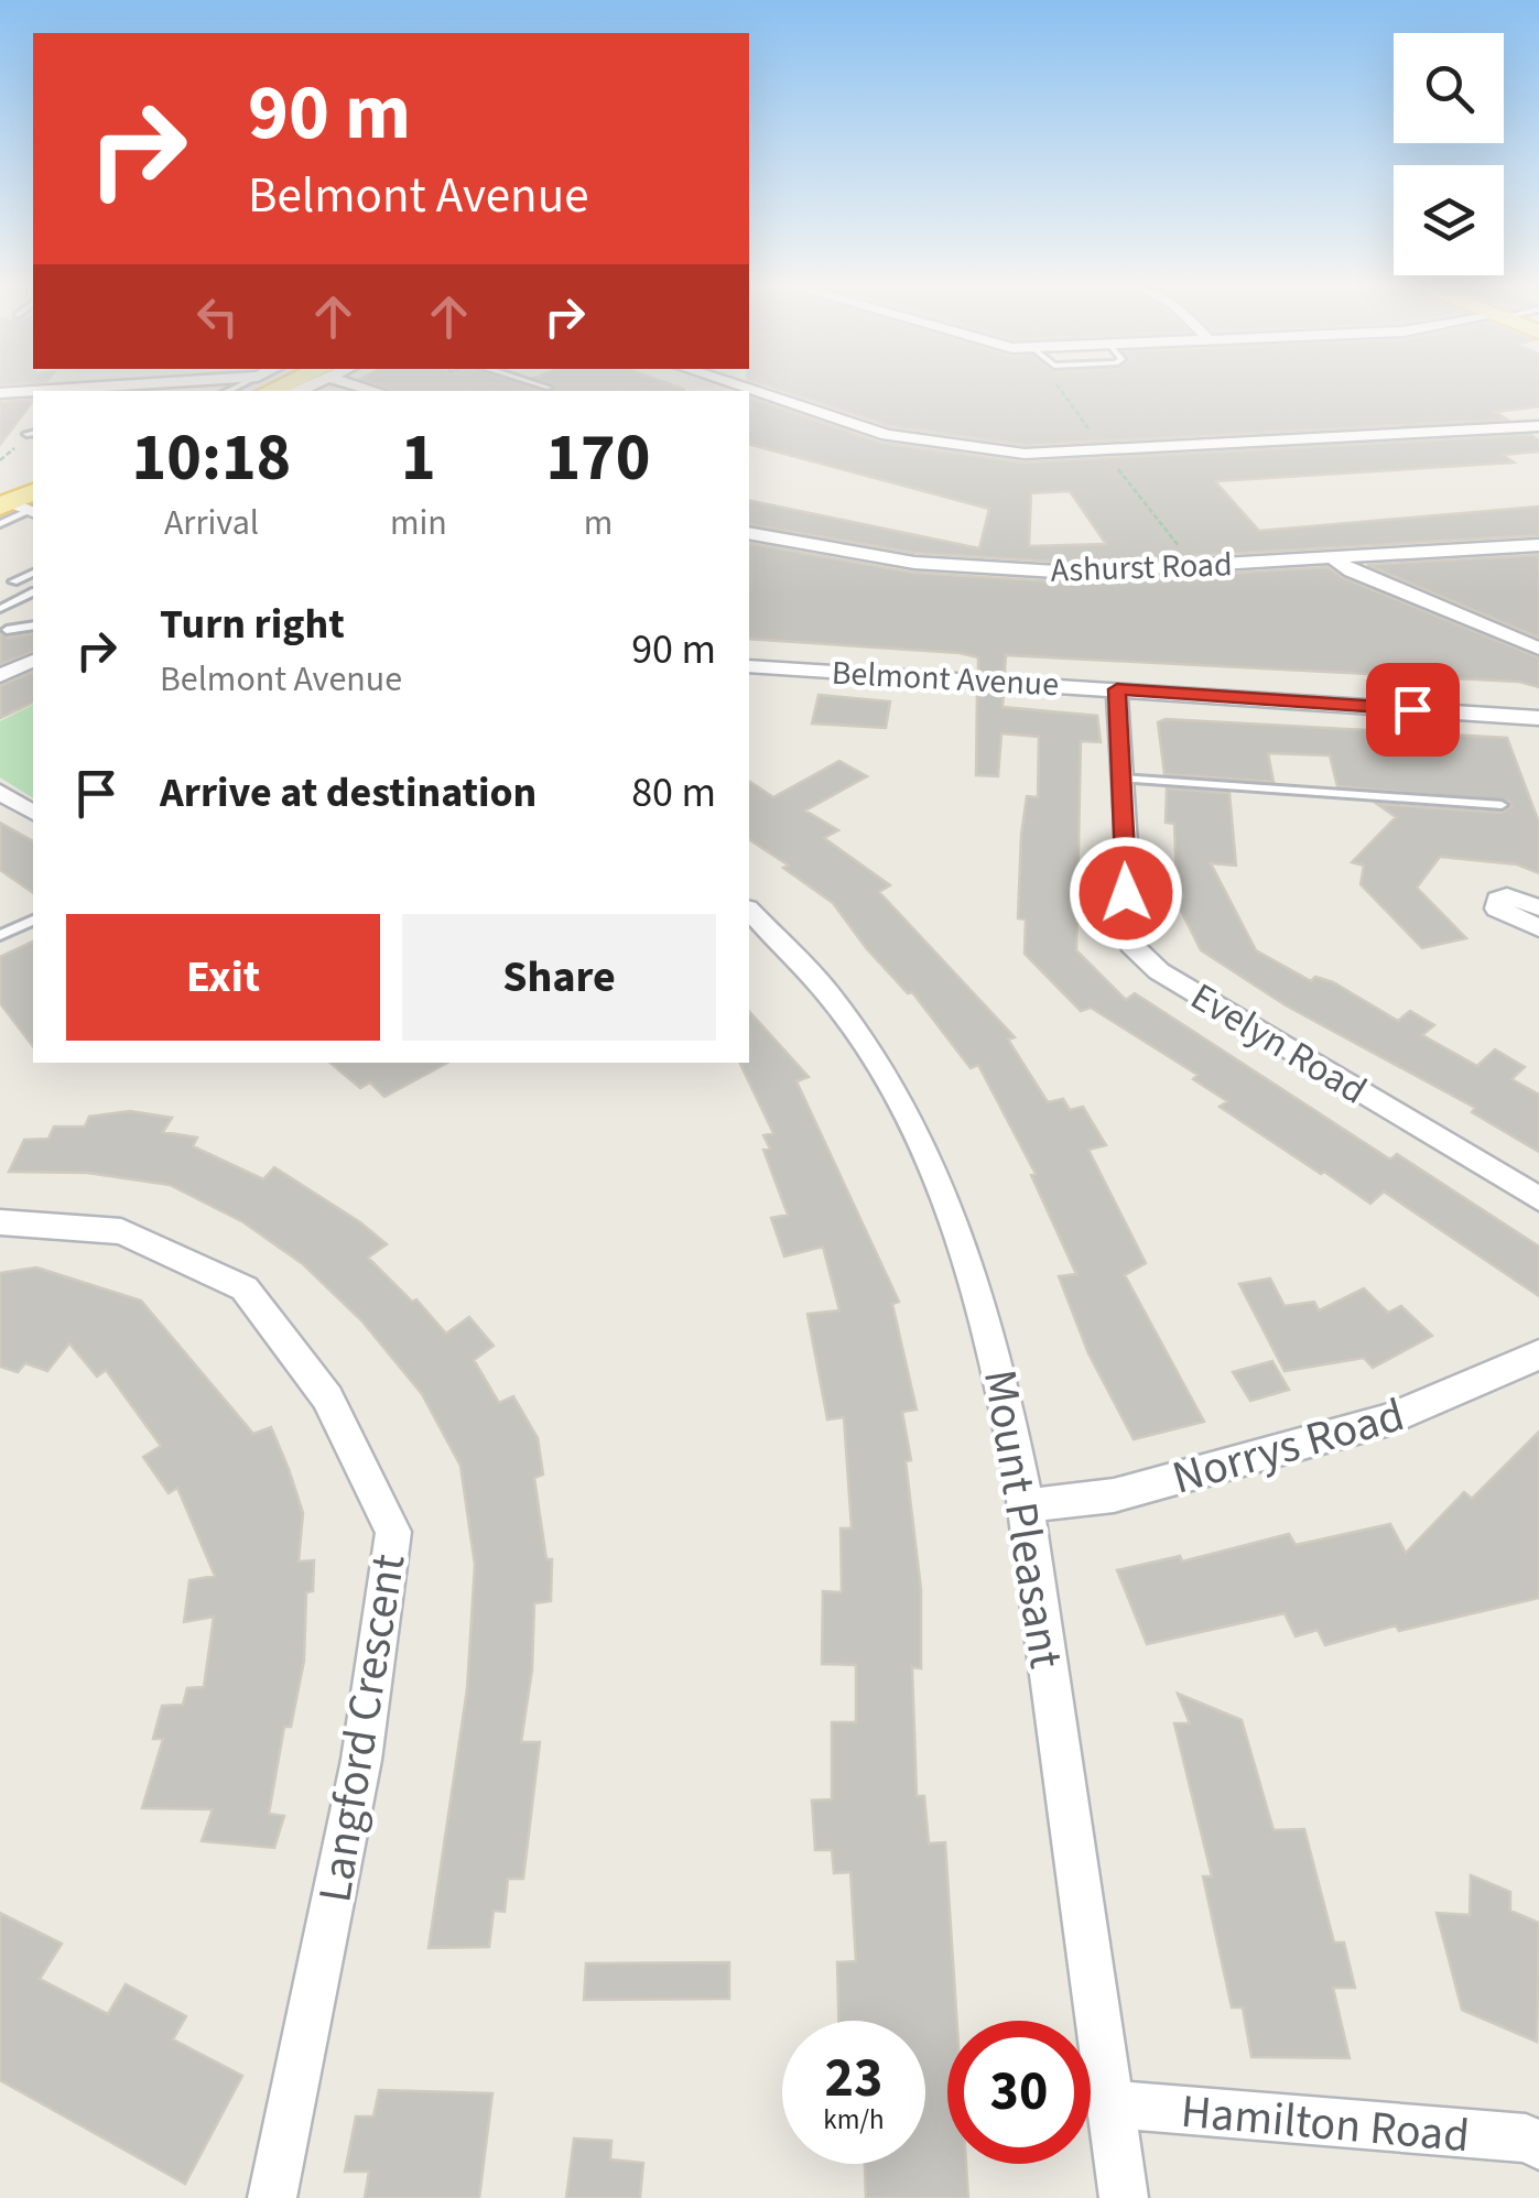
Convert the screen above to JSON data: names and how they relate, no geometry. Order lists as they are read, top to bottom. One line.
{"streets":{"street":["Ashurst Road","Belmont Avenue","Evelyn Road","Norrys Road","Mount Pleasant","Langford Crescent","Hamilton Road"]},"crossings":[["Belmont Avenue","Evelyn Road"],["Norrys Road","Mount Pleasant"],["Mount Pleasant","Hamilton Road"]],"page":{"turn":["90 m","Belmont Avenue"],"eta":["10:18","Arrival","1","min","170","m"],"list":[{"name":"Turn right","note":"Belmont Avenue","value":"90 m"},{"name":"Arrive at destination","value":"80 m"}],"buttons":["Exit","Share"],"speed":"23 km/h","limit":"30"}}
